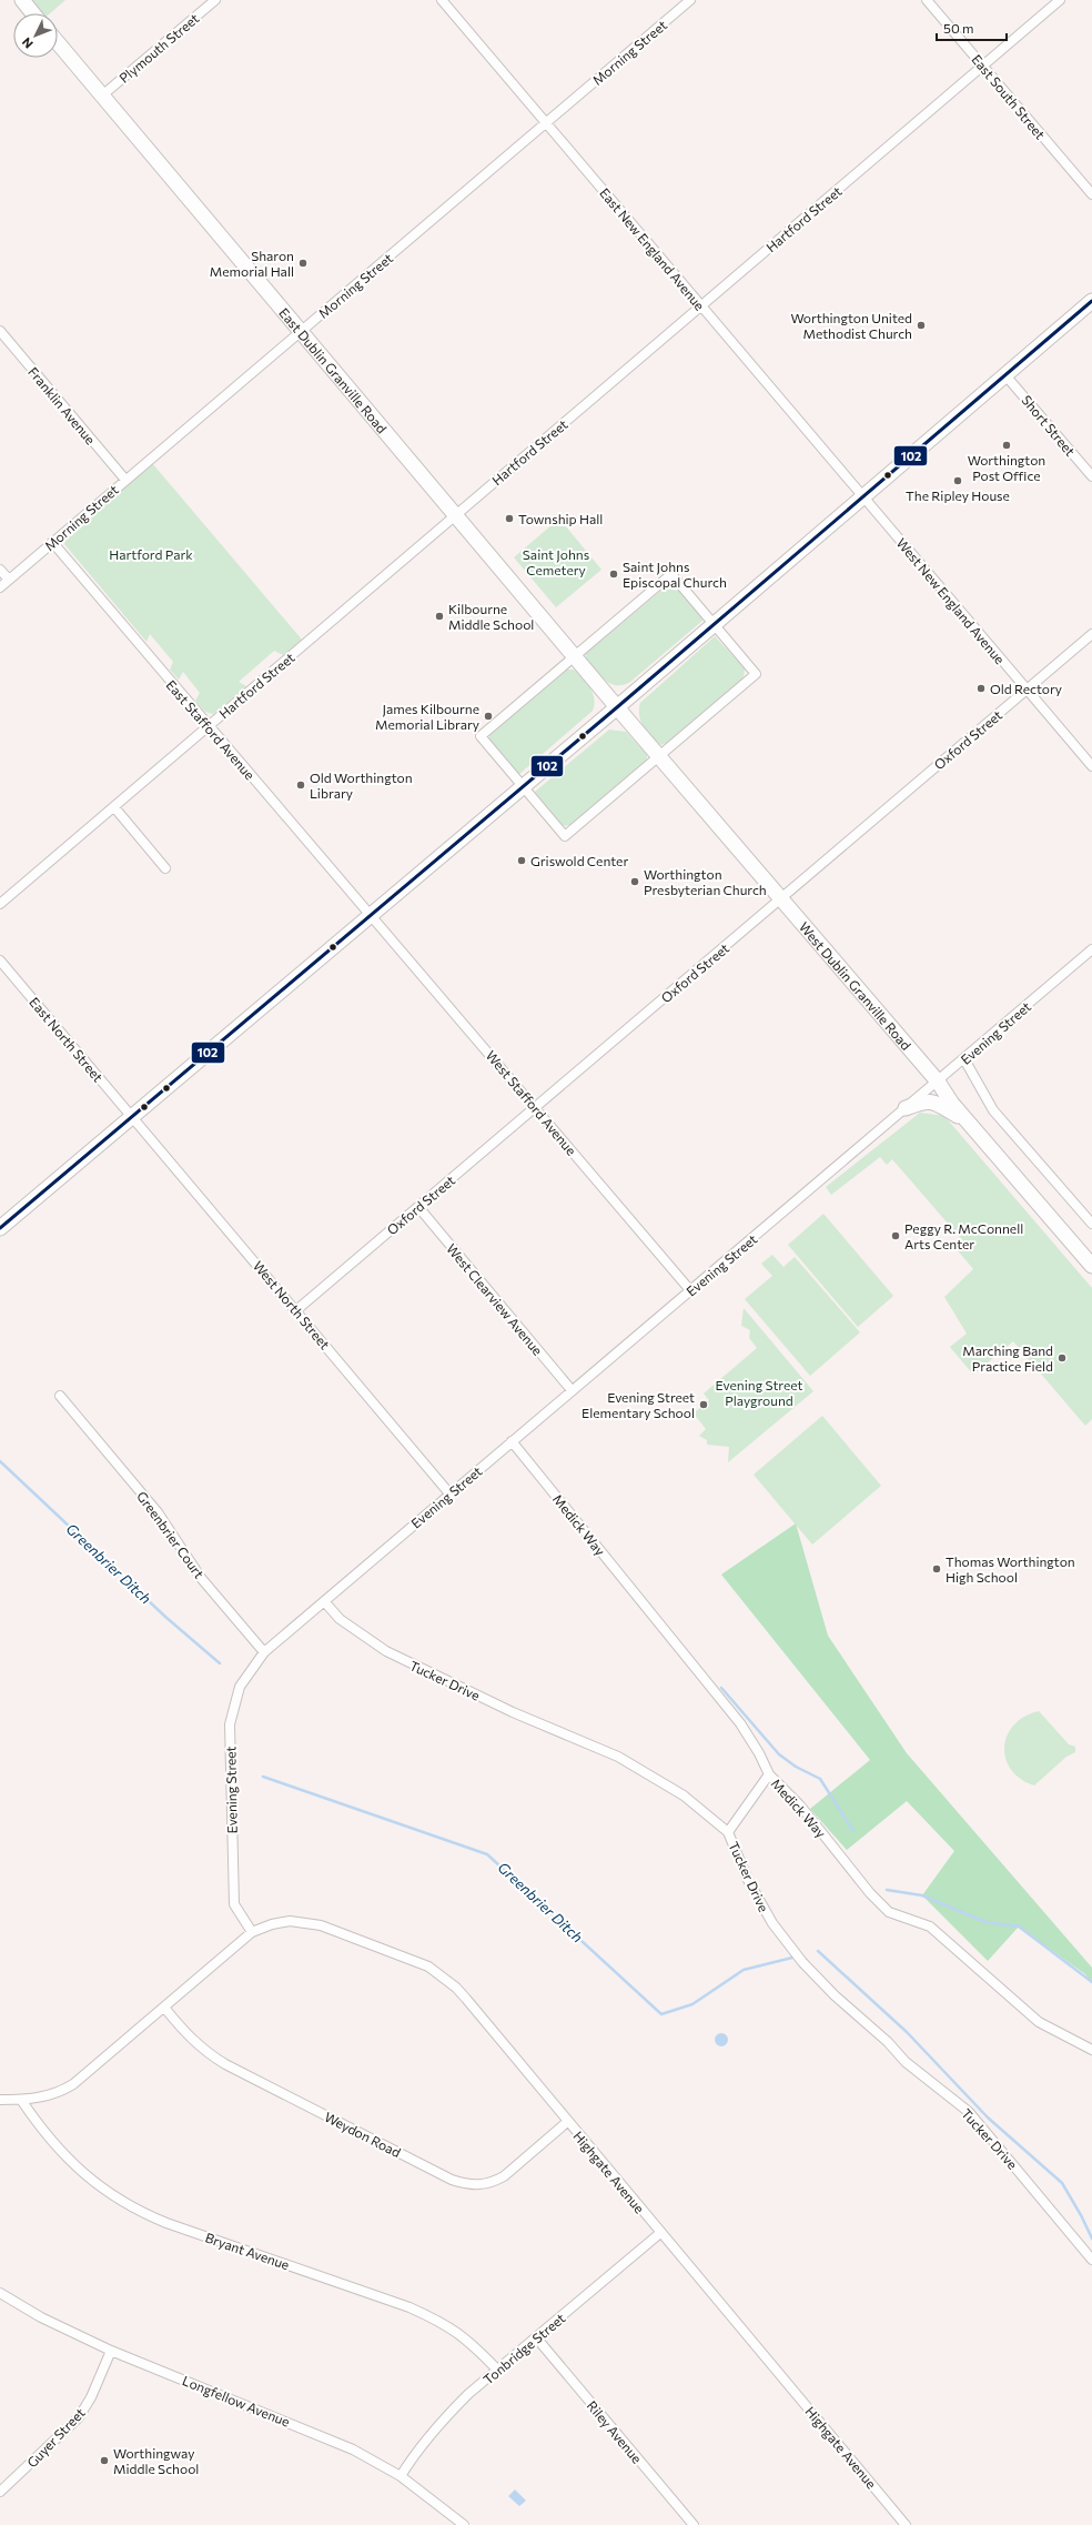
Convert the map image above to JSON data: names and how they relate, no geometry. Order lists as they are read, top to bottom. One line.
{"streets":{"main road":["East Dublin Granville Road","West Dublin Granville Road"],"street":["Plymouth Street","Morning Street","East South Street","Hartford Street","East New England Avenue","Franklin Avenue","Short Street","West New England Avenue","East Stafford Avenue","Oxford Street","Evening Street","East North Street","West Stafford Avenue","West Clearview Avenue","West North Street","Medick Way","Greenbrier Court","Tucker Drive","Weydon Road","Highgate Avenue","Bryant Avenue","Tonbridge Street","Longfellow Avenue","Riley Avenue","Guyer Street"]},"crossings":[["Plymouth Street","East Dublin Granville Road"],["Morning Street","East New England Avenue"],["Morning Street","East Dublin Granville Road"],["Morning Street","Franklin Avenue"],["Morning Street","East Stafford Avenue"],["East South Street","Hartford Street"],["Hartford Street","East New England Avenue"],["Hartford Street","East Dublin Granville Road"],["Hartford Street","East Stafford Avenue"],["East New England Avenue","West New England Avenue"],["East Dublin Granville Road","West Dublin Granville Road"],["West New England Avenue","Oxford Street"],["East Stafford Avenue","West Stafford Avenue"],["Oxford Street","West Dublin Granville Road"],["Oxford Street","West Stafford Avenue"],["Oxford Street","West Clearview Avenue"],["Oxford Street","West North Street"],["West Dublin Granville Road","Evening Street"],["Evening Street","West Stafford Avenue"],["Evening Street","West Clearview Avenue"],["Evening Street","West North Street"],["Evening Street","Medick Way"],["Evening Street","Greenbrier Court"],["Evening Street","Tucker Drive"],["Evening Street","Highgate Avenue"],["East North Street","West North Street"],["Weydon Road","Highgate Avenue"],["Highgate Avenue","Tonbridge Street"],["Bryant Avenue","Tonbridge Street"],["Tonbridge Street","Longfellow Avenue"],["Tonbridge Street","Riley Avenue"],["Longfellow Avenue","Guyer Street"]],"water":["Greenbrier Ditch"],"parks":["Hartford Park","Saint Johns Cemetery","Evening Street Playground"],"places":["Sharon Memorial Hall","Worthington United Methodist Church","Worthington Post Office","The Ripley House","Township Hall","Saint Johns Episcopal Church","Kilbourne Middle School","Old Rectory","James Kilbourne Memorial Library","Old Worthington Library","Griswold Center","Worthington Presbyterian Church","Peggy R. McConnell Arts Center","Marching Band Practice Field","Evening Street Elementary School","Thomas Worthington High School","Worthingway Middle School"],"lines":["transit line 102"],"scale_bar":"50 m","north":"bottom left"}
